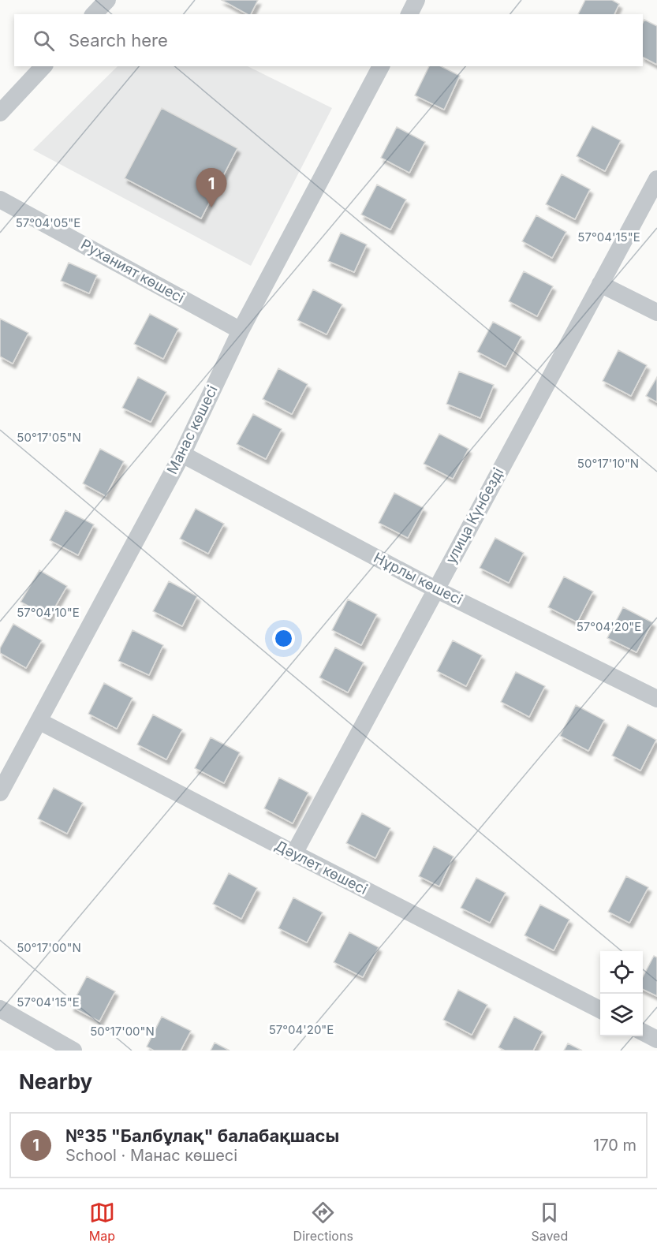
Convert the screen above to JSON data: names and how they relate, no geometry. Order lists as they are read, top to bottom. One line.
{"streets":{"street":["Руханият көшесі","Манас көшесі","улица Күнбезді","Нұрлы көшесі","Дәулет көшесі"]},"crossings":[["Руханият көшесі","Манас көшесі"],["Манас көшесі","Нұрлы көшесі"],["Манас көшесі","Дәулет көшесі"],["улица Күнбезді","Нұрлы көшесі"],["улица Күнбезді","Дәулет көшесі"]],"page":{"search":"Search here","pins":"1","heading":"Nearby","list":[{"mark":"1","name":"№35 \"Балбұлақ\" балабақшасы","note":"School · Манас көшесі","value":"170 m"}],"nav":["Map","Directions","Saved"]},"coordinates":["57°04'05\"E","57°04'15\"E","50°17'05\"N","50°17'10\"N","57°04'10\"E","57°04'20\"E","50°17'00\"N"]}
